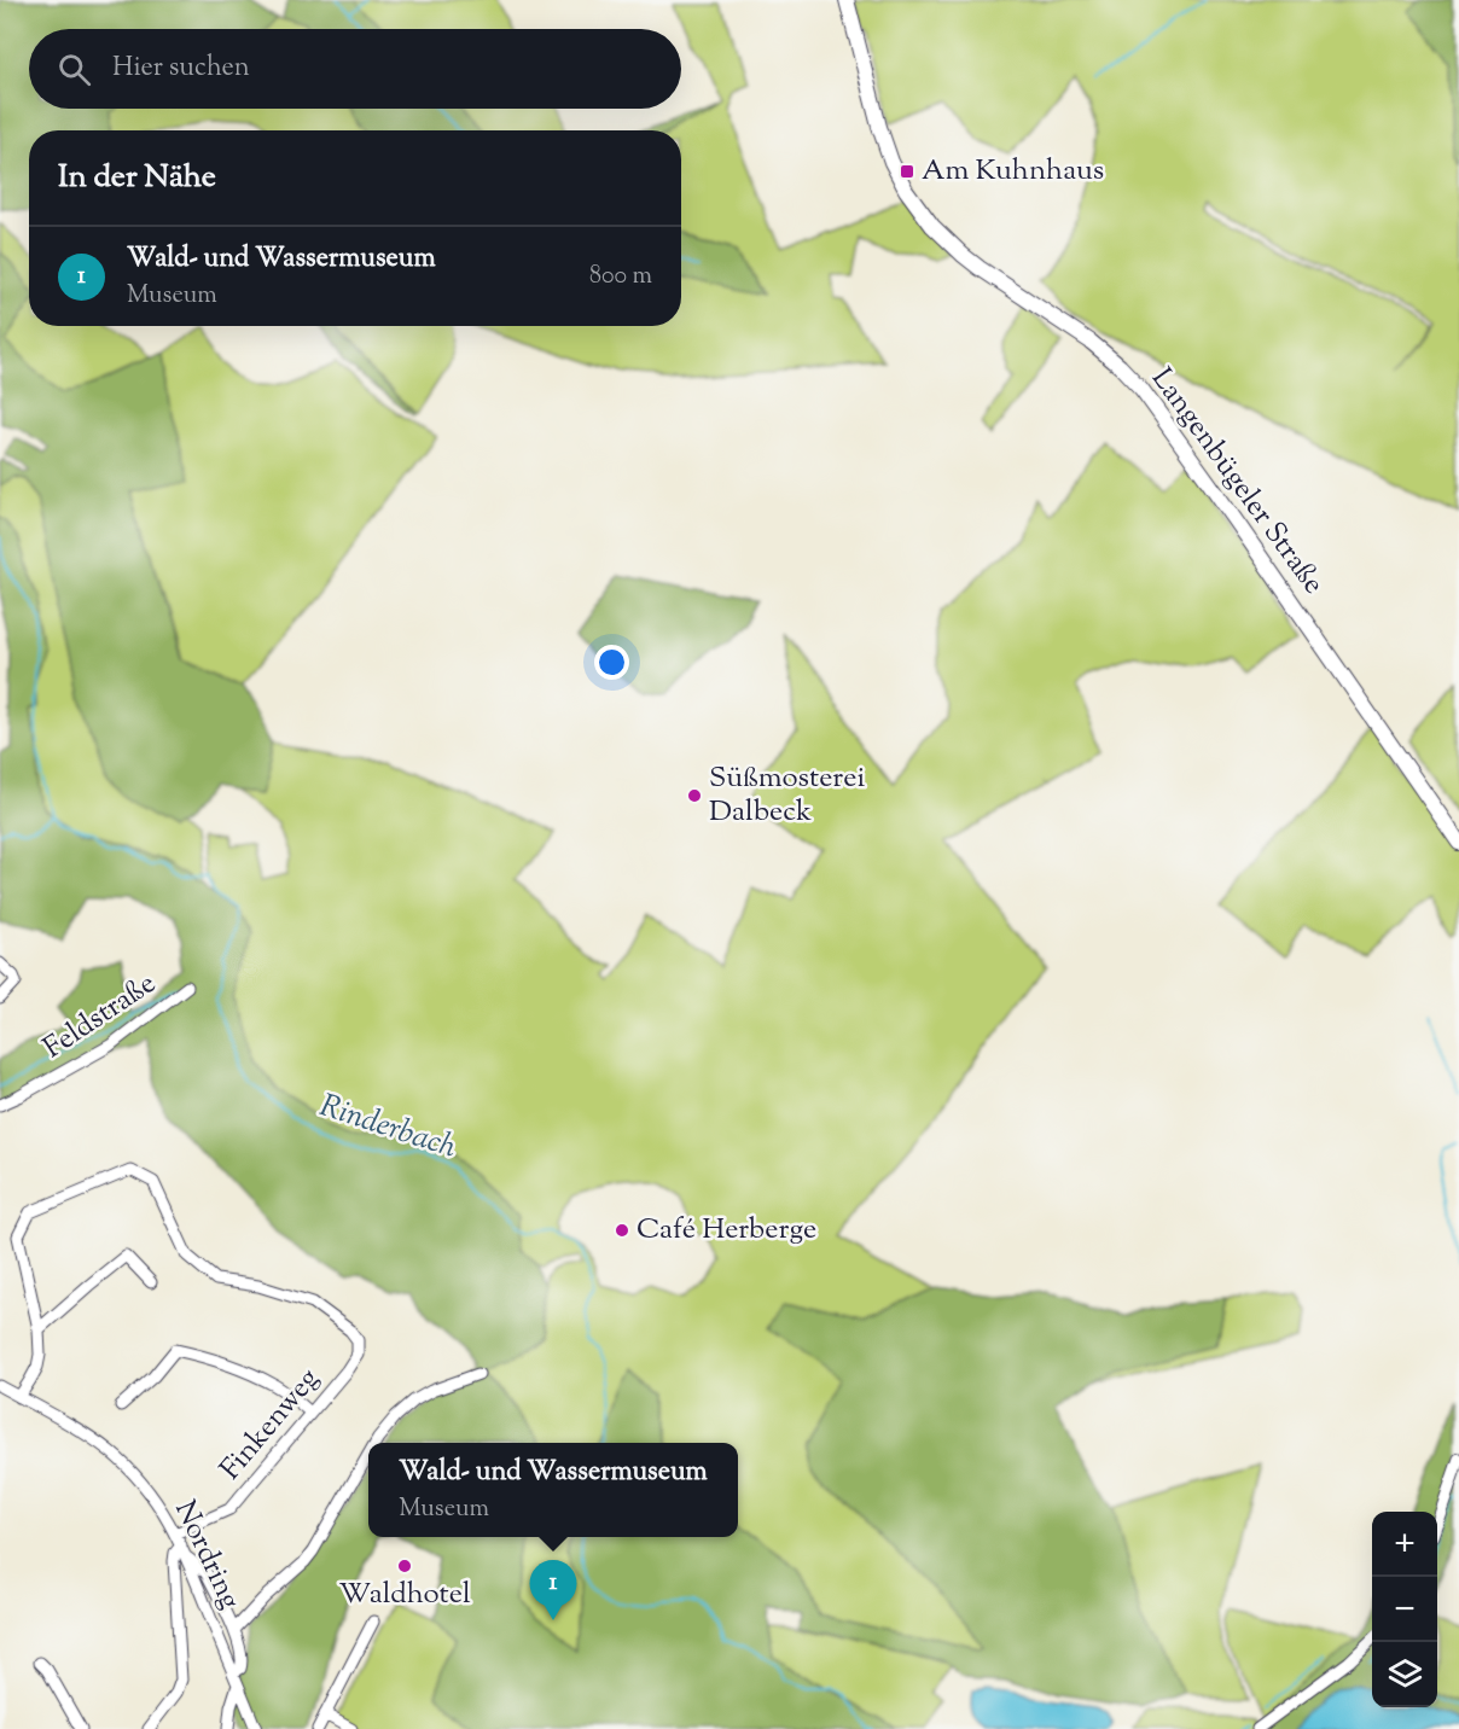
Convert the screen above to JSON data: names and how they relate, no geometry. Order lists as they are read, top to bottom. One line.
{"streets":{"main road":["Langenbügeler Straße"],"street":["Feldstraße","Finkenweg","Nordring"]},"crossings":[["Finkenweg","Nordring"]],"water":["Rinderbach"],"places":{"transit":["Am Kuhnhaus"],"other":["Süßmosterei Dalbeck","Café Herberge","Waldhotel"]},"page":{"search":"Hier suchen","heading":"In der Nähe","list":[{"mark":"1","name":"Wald- und Wassermuseum","note":"Museum","value":"800 m"}],"popup":["Wald- und Wassermuseum","Museum"],"map_buttons":["+","−"],"pins":"1"}}
